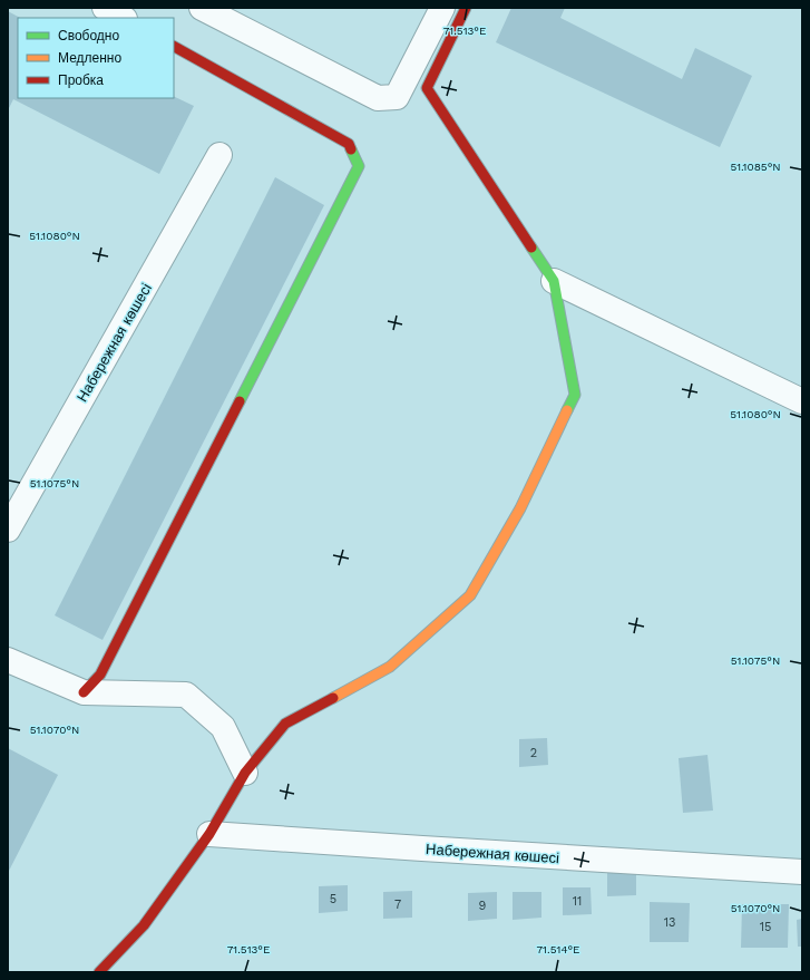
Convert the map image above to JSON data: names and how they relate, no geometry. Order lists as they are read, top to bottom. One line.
{"streets":{"street":["Набережная көшесі"]},"house_numbers":["2","5","11","7","9","13","15"],"legend":["Свободно","Медленно","Пробка"],"coordinates":["71.513°E","51.1085°N","51.1080°N","51.1075°N","51.1070°N","71.514°E"]}
